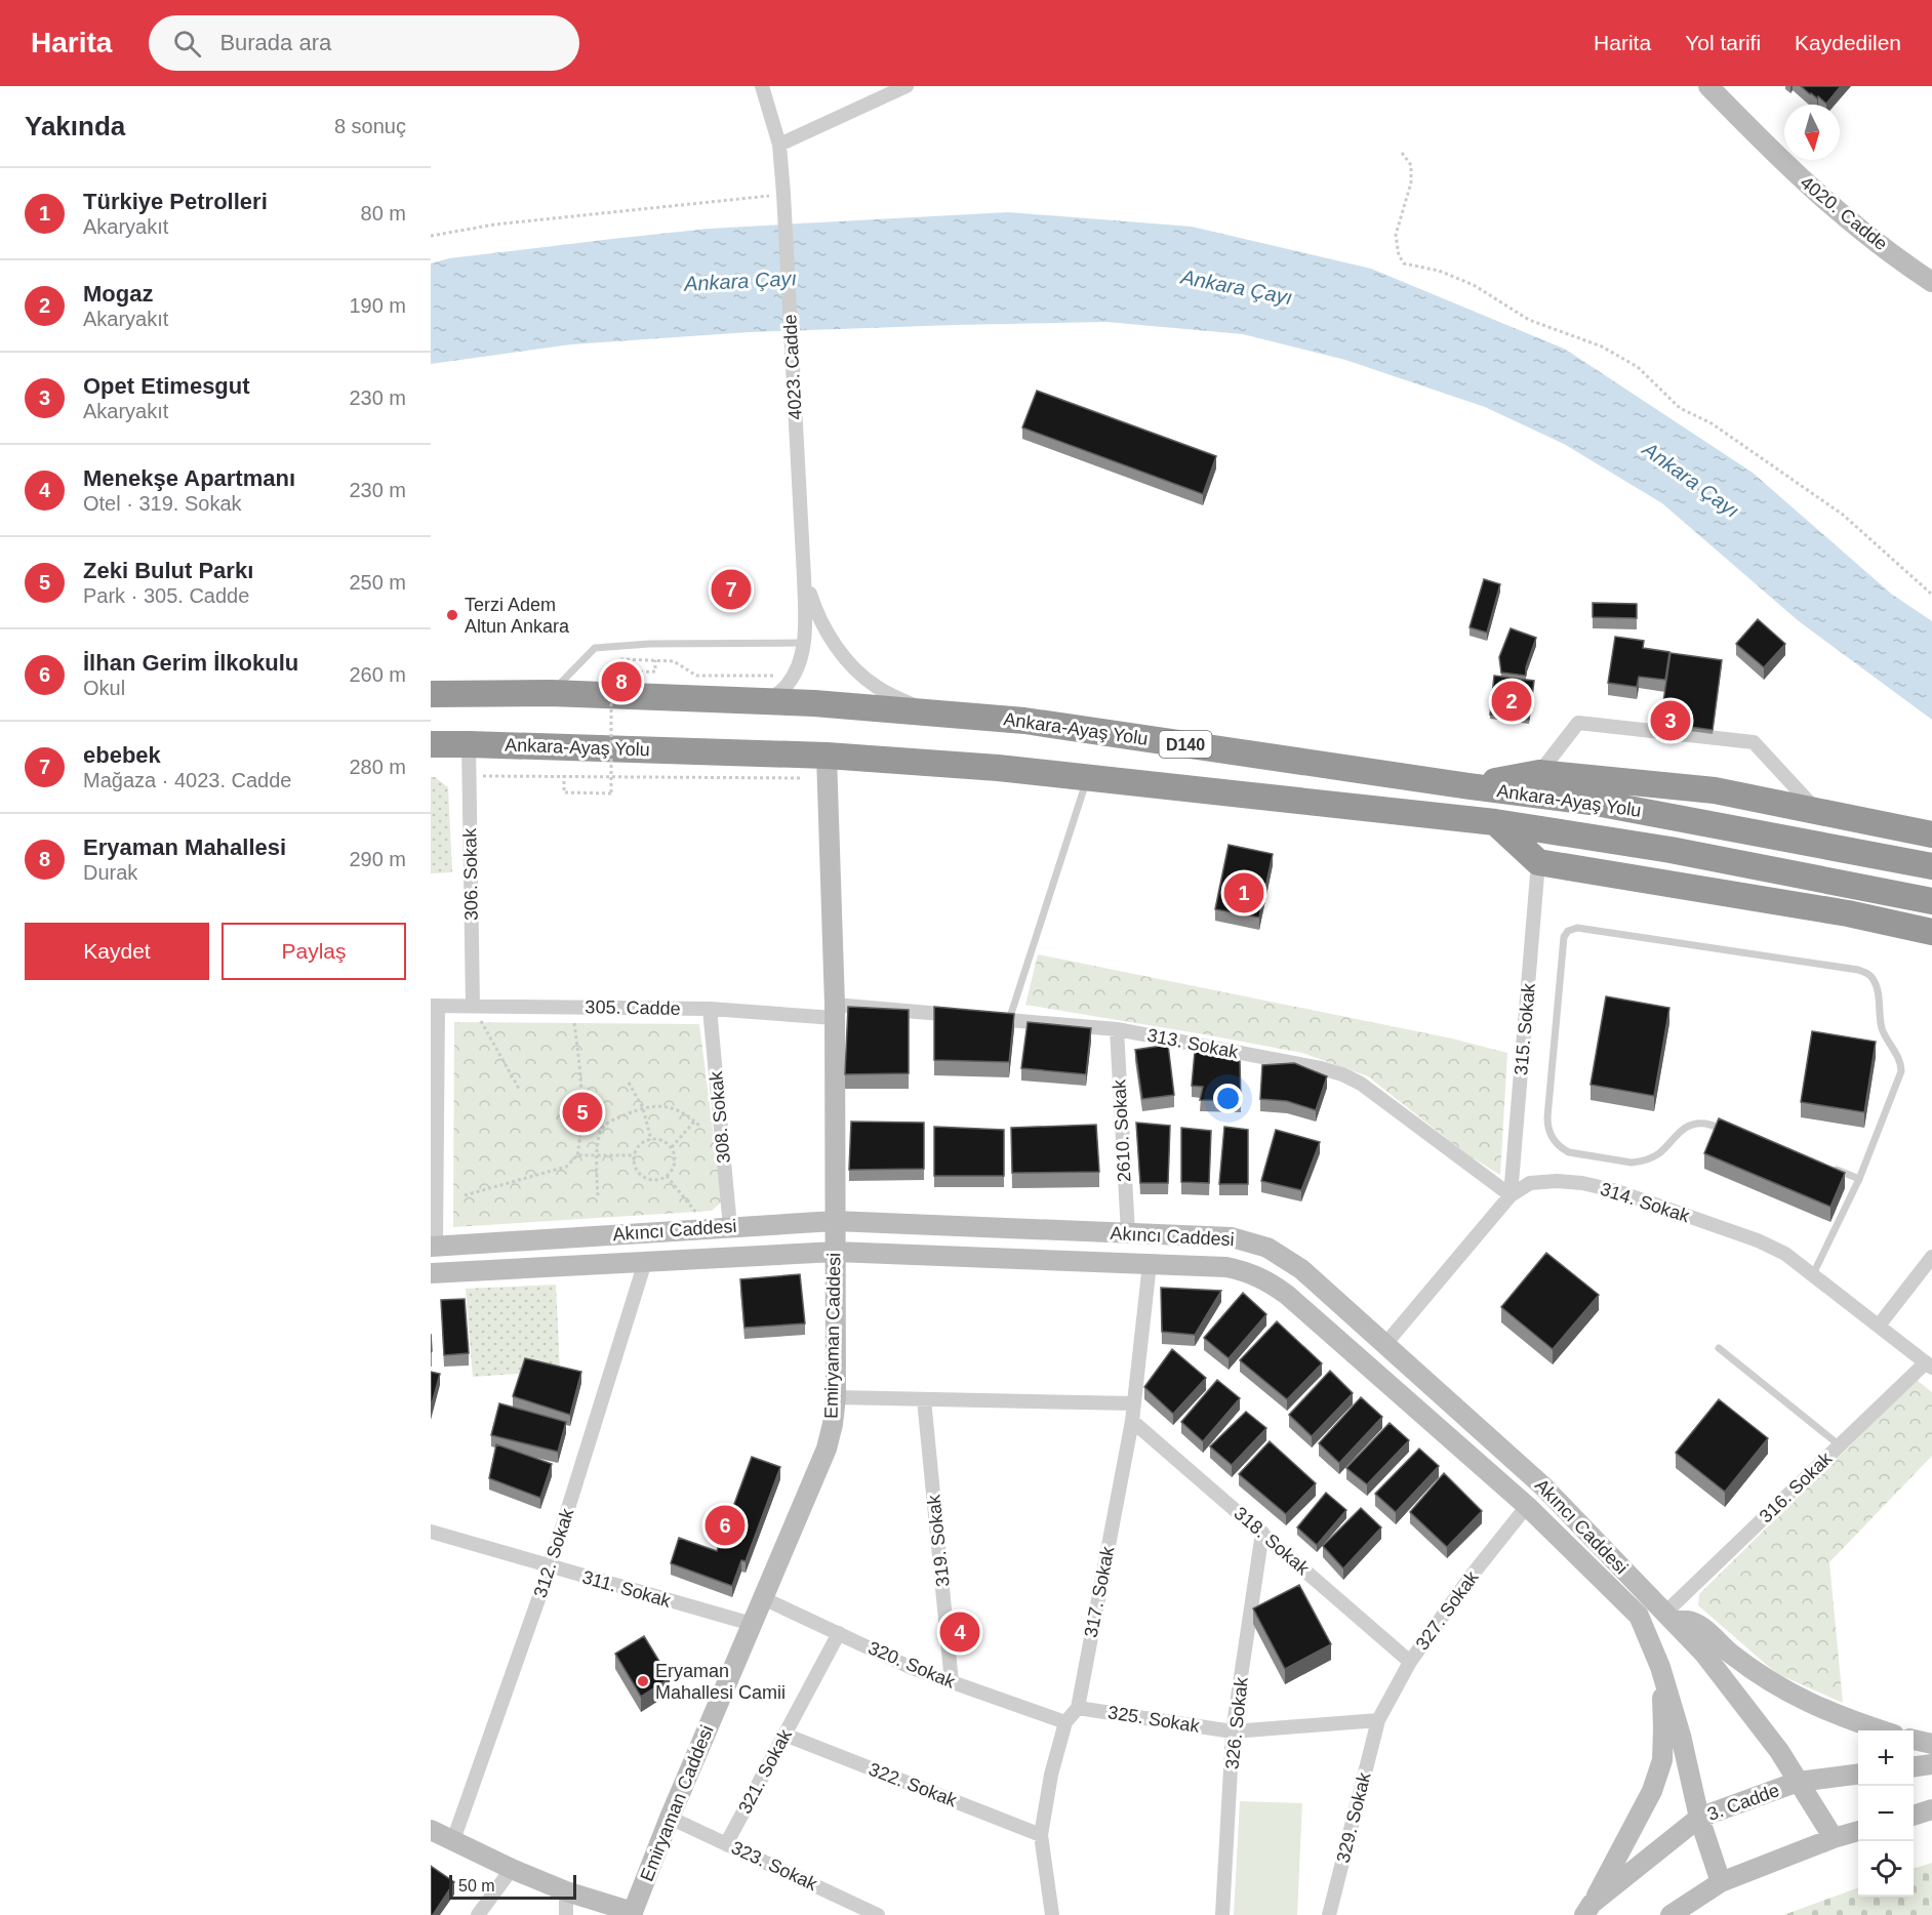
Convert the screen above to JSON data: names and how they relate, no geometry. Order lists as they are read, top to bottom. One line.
{"streets":{"highway":["Ankara-Ayaş Yolu","D140"],"street":["4020. Cadde","4023. Cadde","306. Sokak","305. Cadde","315. Sokak","313. Sokak","308. Sokak","2610. Sokak","314. Sokak","Akıncı Caddesi","Emiryaman Caddesi","316. Sokak","319. Sokak","318. Sokak","312. Sokak","311. Sokak","317. Sokak","327. Sokak","320. Sokak","325. Sokak","326. Sokak","321. Sokak","322. Sokak","3. Cadde","329. Sokak","323. Sokak"]},"crossings":[["4023. Cadde","Ankara-Ayaş Yolu"],["Ankara-Ayaş Yolu","306. Sokak"],["Ankara-Ayaş Yolu","Emiryaman Caddesi"],["306. Sokak","305. Cadde"],["305. Cadde","308. Sokak"],["305. Cadde","Emiryaman Caddesi"],["315. Sokak","313. Sokak"],["315. Sokak","314. Sokak"],["313. Sokak","2610. Sokak"],["313. Sokak","314. Sokak"],["308. Sokak","Akıncı Caddesi"],["2610. Sokak","Akıncı Caddesi"],["314. Sokak","Akıncı Caddesi"],["314. Sokak","316. Sokak"],["Akıncı Caddesi","Emiryaman Caddesi"],["Akıncı Caddesi","316. Sokak"],["Akıncı Caddesi","312. Sokak"],["Akıncı Caddesi","317. Sokak"],["Akıncı Caddesi","327. Sokak"],["Akıncı Caddesi","3. Cadde"],["Emiryaman Caddesi","311. Sokak"],["Emiryaman Caddesi","320. Sokak"],["Emiryaman Caddesi","323. Sokak"],["319. Sokak","320. Sokak"],["318. Sokak","317. Sokak"],["318. Sokak","327. Sokak"],["318. Sokak","326. Sokak"],["312. Sokak","311. Sokak"],["317. Sokak","320. Sokak"],["317. Sokak","325. Sokak"],["317. Sokak","322. Sokak"],["327. Sokak","325. Sokak"],["327. Sokak","329. Sokak"],["320. Sokak","321. Sokak"],["325. Sokak","326. Sokak"],["325. Sokak","329. Sokak"],["321. Sokak","322. Sokak"],["321. Sokak","323. Sokak"]],"water":["Ankara Çayı"],"places":["Terzi Adem Altun Ankara","Eryaman Mahallesi Camii"],"scale_bar":"50 m","north":"bottom","page":{"header":"Harita","search":"Burada ara","nav":["Harita","Yol tarifi","Kaydedilen"],"heading":["Yakında","8 sonuç"],"list":[{"mark":"1","name":"Türkiye Petrolleri","note":"Akaryakıt","value":"80 m"},{"mark":"2","name":"Mogaz","note":"Akaryakıt","value":"190 m"},{"mark":"3","name":"Opet Etimesgut","note":"Akaryakıt","value":"230 m"},{"mark":"4","name":"Menekşe Apartmanı","note":"Otel · 319. Sokak","value":"230 m"},{"mark":"5","name":"Zeki Bulut Parkı","note":"Park · 305. Cadde","value":"250 m"},{"mark":"6","name":"İlhan Gerim İlkokulu","note":"Okul","value":"260 m"},{"mark":"7","name":"ebebek","note":"Mağaza · 4023. Cadde","value":"280 m"},{"mark":"8","name":"Eryaman Mahallesi","note":"Durak","value":"290 m"}],"pins":["7","8","2","3","1","5","6","4"],"buttons":["Kaydet","Paylaş"],"map_buttons":["+","−"],"scale":"50 m"}}
